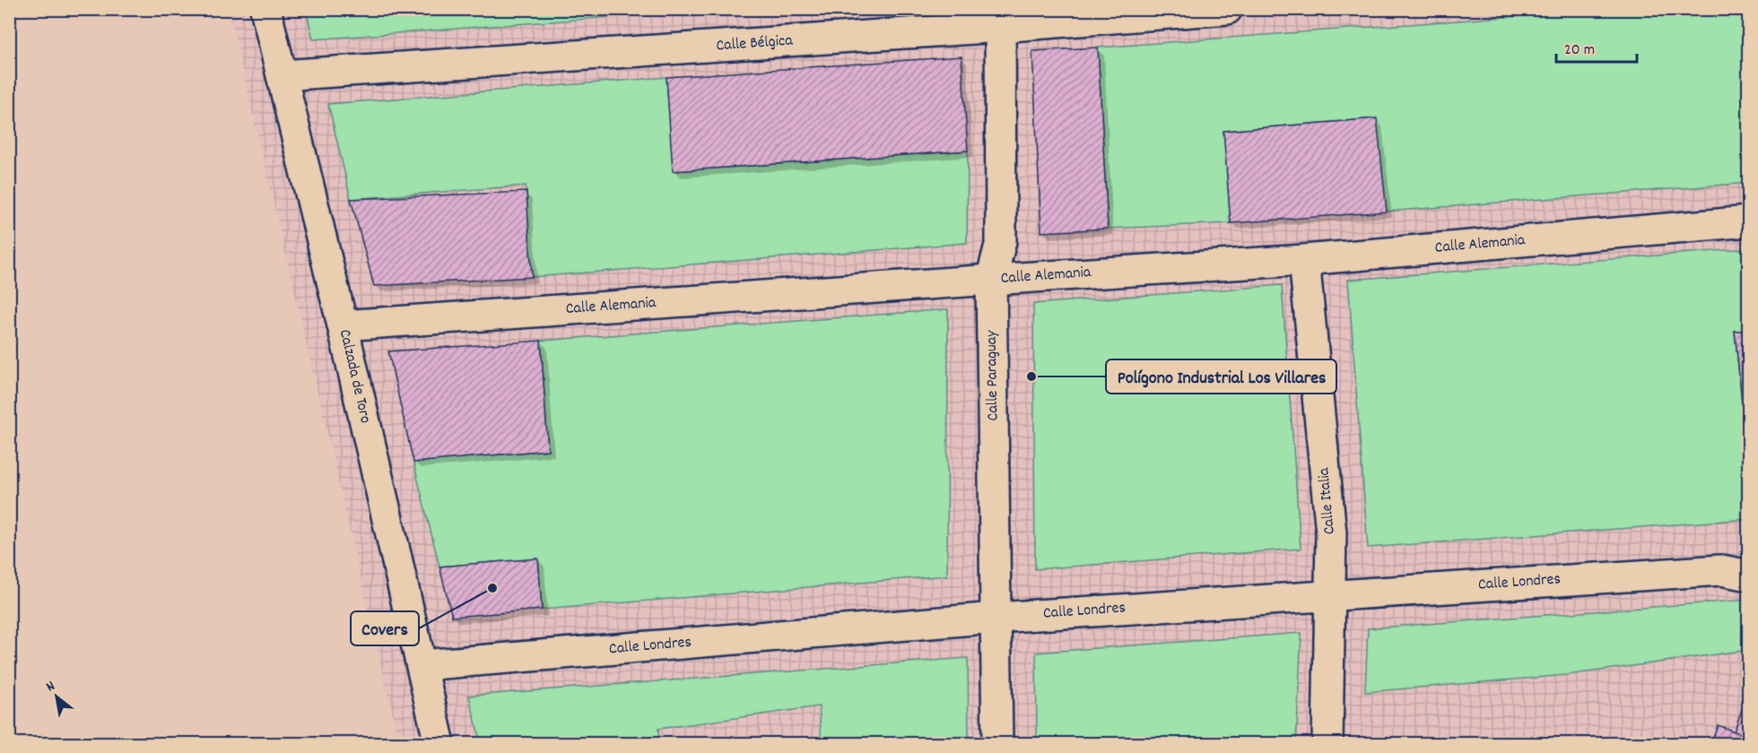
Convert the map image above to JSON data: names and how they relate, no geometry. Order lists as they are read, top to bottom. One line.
{"streets":{"street":["Calle Bélgica","Calle Alemania","Calle Paraguay","Calzada de Toro","Calle Italia","Calle Londres"]},"crossings":[["Calle Bélgica","Calle Paraguay"],["Calle Bélgica","Calzada de Toro"],["Calle Alemania","Calle Paraguay"],["Calle Alemania","Calzada de Toro"],["Calle Alemania","Calle Italia"],["Calle Paraguay","Calle Londres"],["Calzada de Toro","Calle Londres"],["Calle Italia","Calle Londres"]],"places":["Polígono Industrial Los Villares","Covers"],"scale_bar":"20 m","north":"top left"}
